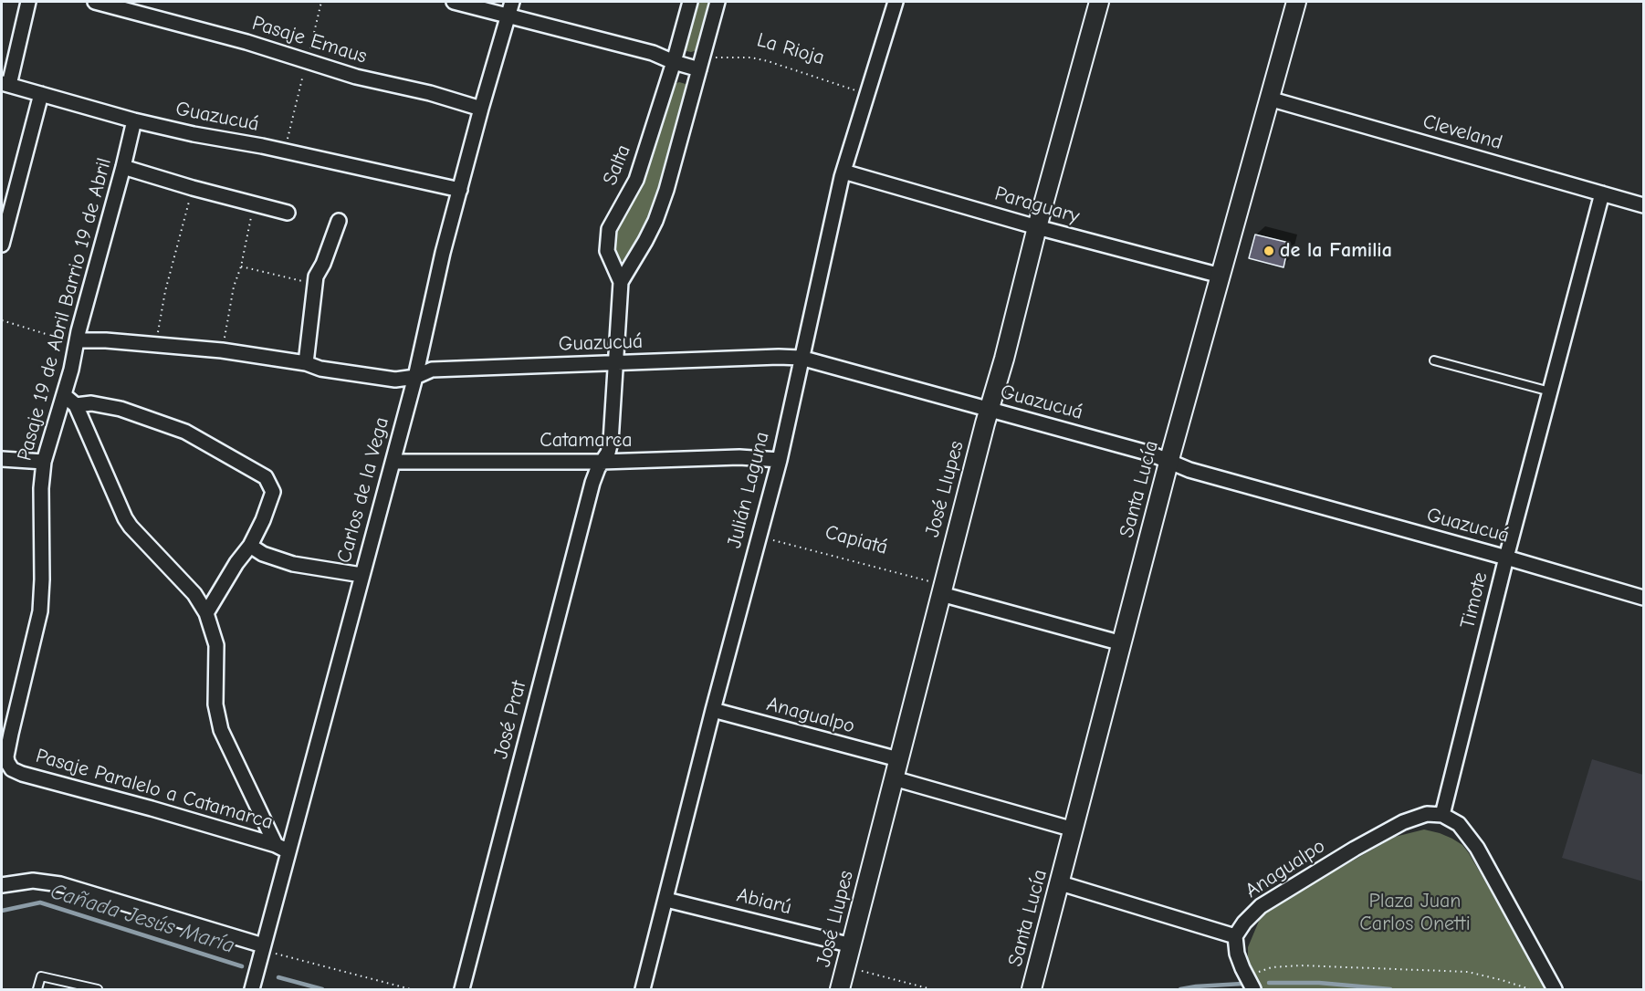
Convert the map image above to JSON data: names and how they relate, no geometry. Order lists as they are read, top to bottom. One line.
{"streets":{"street":["Pasaje Emaus","Guazucuá","Cleveland","Salta","Paraguary","Pasaje 19 de Abril Barrio 19 de Abril","Catamarca","José Llupes","Santa Lucía","Carlos de la Vega","Julián Laguna","Timote","Anagualpo","José Prat","Pasaje Paralelo a Catamarca","Abiarú"],"path":["La Rioja","Capiatá"]},"crossings":[["Pasaje Emaus","Carlos de la Vega"],["La Rioja","Salta"],["La Rioja","Julián Laguna"],["Guazucuá","Salta"],["Guazucuá","Pasaje 19 de Abril Barrio 19 de Abril"],["Guazucuá","José Llupes"],["Guazucuá","Santa Lucía"],["Guazucuá","Carlos de la Vega"],["Guazucuá","Julián Laguna"],["Guazucuá","Timote"],["Cleveland","Santa Lucía"],["Cleveland","Timote"],["Salta","Catamarca"],["Salta","José Prat"],["Paraguary","José Llupes"],["Paraguary","Santa Lucía"],["Paraguary","Julián Laguna"],["Pasaje 19 de Abril Barrio 19 de Abril","Pasaje Paralelo a Catamarca"],["Catamarca","Carlos de la Vega"],["Catamarca","Julián Laguna"],["Catamarca","José Prat"],["José Llupes","Capiatá"],["José Llupes","Anagualpo"],["José Llupes","Abiarú"],["Carlos de la Vega","Pasaje Paralelo a Catamarca"],["Julián Laguna","Capiatá"],["Julián Laguna","Anagualpo"],["Julián Laguna","Abiarú"],["Timote","Anagualpo"]],"water":["Cañada Jesús María"],"parks":["Plaza Juan Carlos Onetti"],"places":["de la Familia"]}
